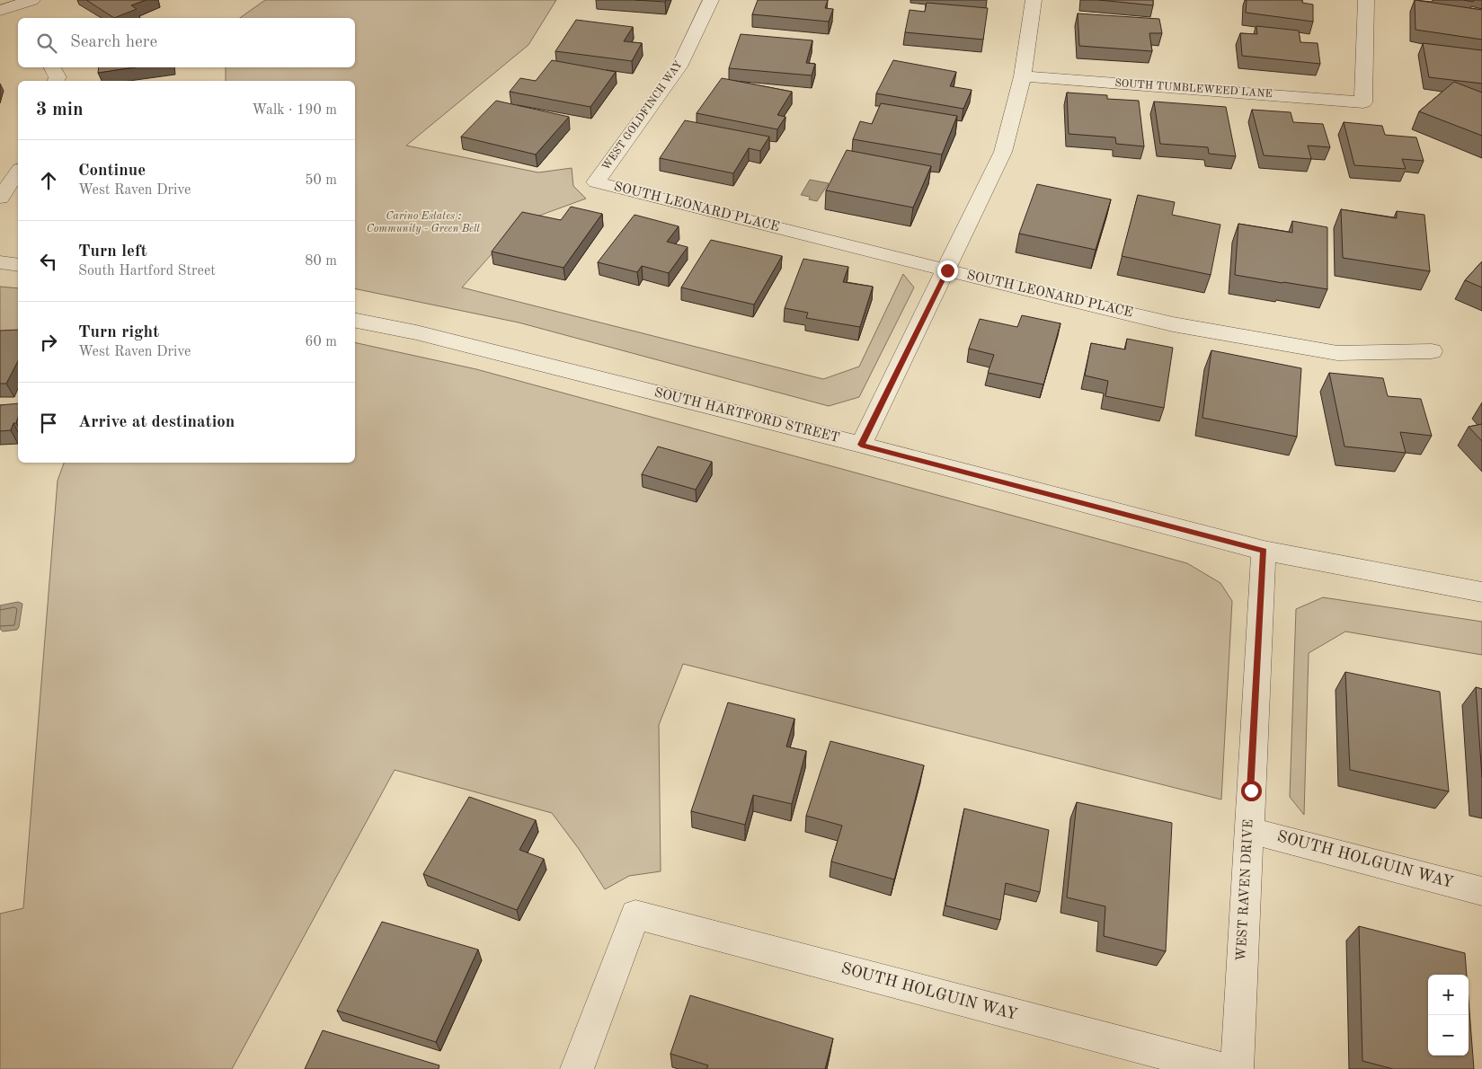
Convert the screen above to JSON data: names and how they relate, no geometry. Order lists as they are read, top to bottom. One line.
{"streets":{"street":["SOUTH TUMBLEWEED LANE","WEST GOLDFINCH WAY","SOUTH LEONARD PLACE","SOUTH HARTFORD STREET","SOUTH HOLGUIN WAY","WEST RAVEN DRIVE"]},"crossings":[["WEST GOLDFINCH WAY","SOUTH LEONARD PLACE"],["SOUTH HARTFORD STREET","WEST RAVEN DRIVE"],["SOUTH HOLGUIN WAY","WEST RAVEN DRIVE"]],"parks":["Carino Estates : Community - Green Belt"],"page":{"search":"Search here","heading":["3 min","Walk · 190 m"],"list":[["Continue","West Raven Drive","50 m"],["Turn left","South Hartford Street","80 m"],["Turn right","West Raven Drive","60 m"],"Arrive at destination"],"map_buttons":["+","−"]}}
